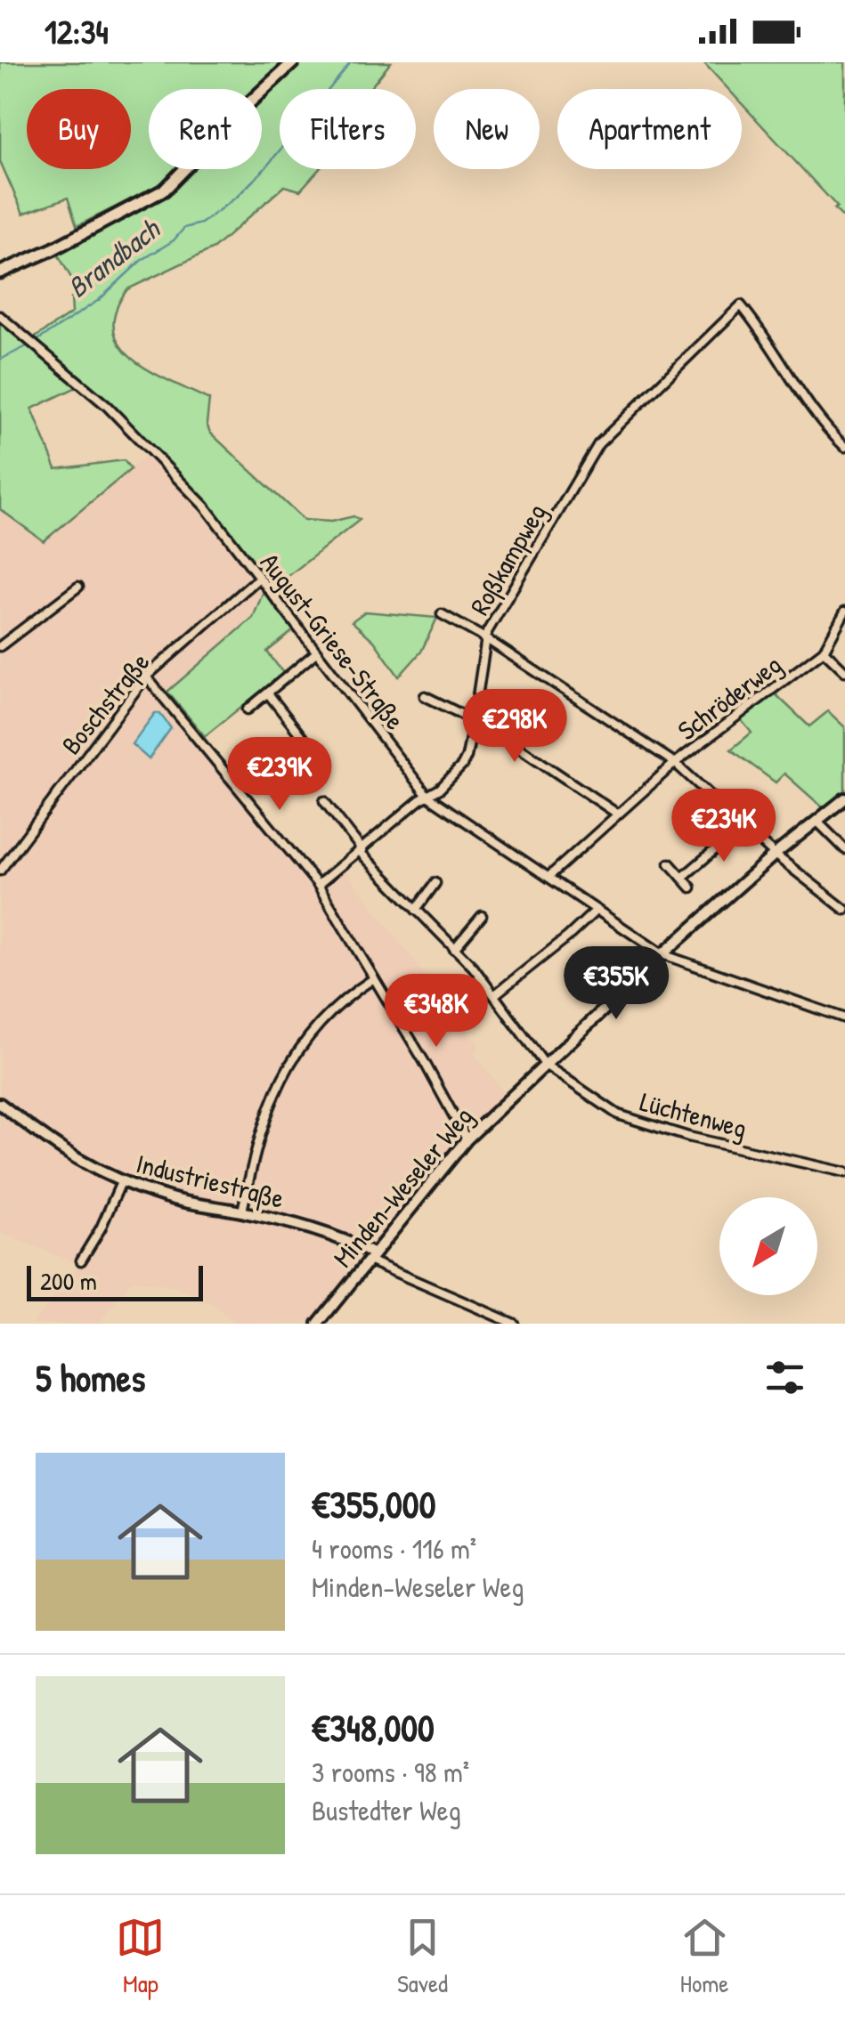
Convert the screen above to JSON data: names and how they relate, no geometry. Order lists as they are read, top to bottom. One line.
{"streets":{"street":["Roßkampweg","August-Griese-Straße","Schröderweg","Boschstraße","Lüchtenweg","Industriestraße","Minden-Weseler Weg"]},"crossings":[["Roßkampweg","August-Griese-Straße"],["Roßkampweg","Lüchtenweg"],["August-Griese-Straße","Schröderweg"],["August-Griese-Straße","Boschstraße"],["August-Griese-Straße","Minden-Weseler Weg"],["Lüchtenweg","Minden-Weseler Weg"],["Industriestraße","Minden-Weseler Weg"]],"water":["Brandbach"],"scale_bar":"200 m","north":"bottom left","page":{"status":"12:34","chip":["Buy","Rent","Filters","New","Apartment"],"price":["€298K","€239K","€234K","€355K","€348K"],"scale":"200 m","heading":"5 homes","list":[{"name":"€355,000","note":"4 rooms · 116 m² · Minden-Weseler Weg"},{"name":"€348,000","note":"3 rooms · 98 m² · Bustedter Weg"}],"tabs":["Map","Saved","Home"]}}
